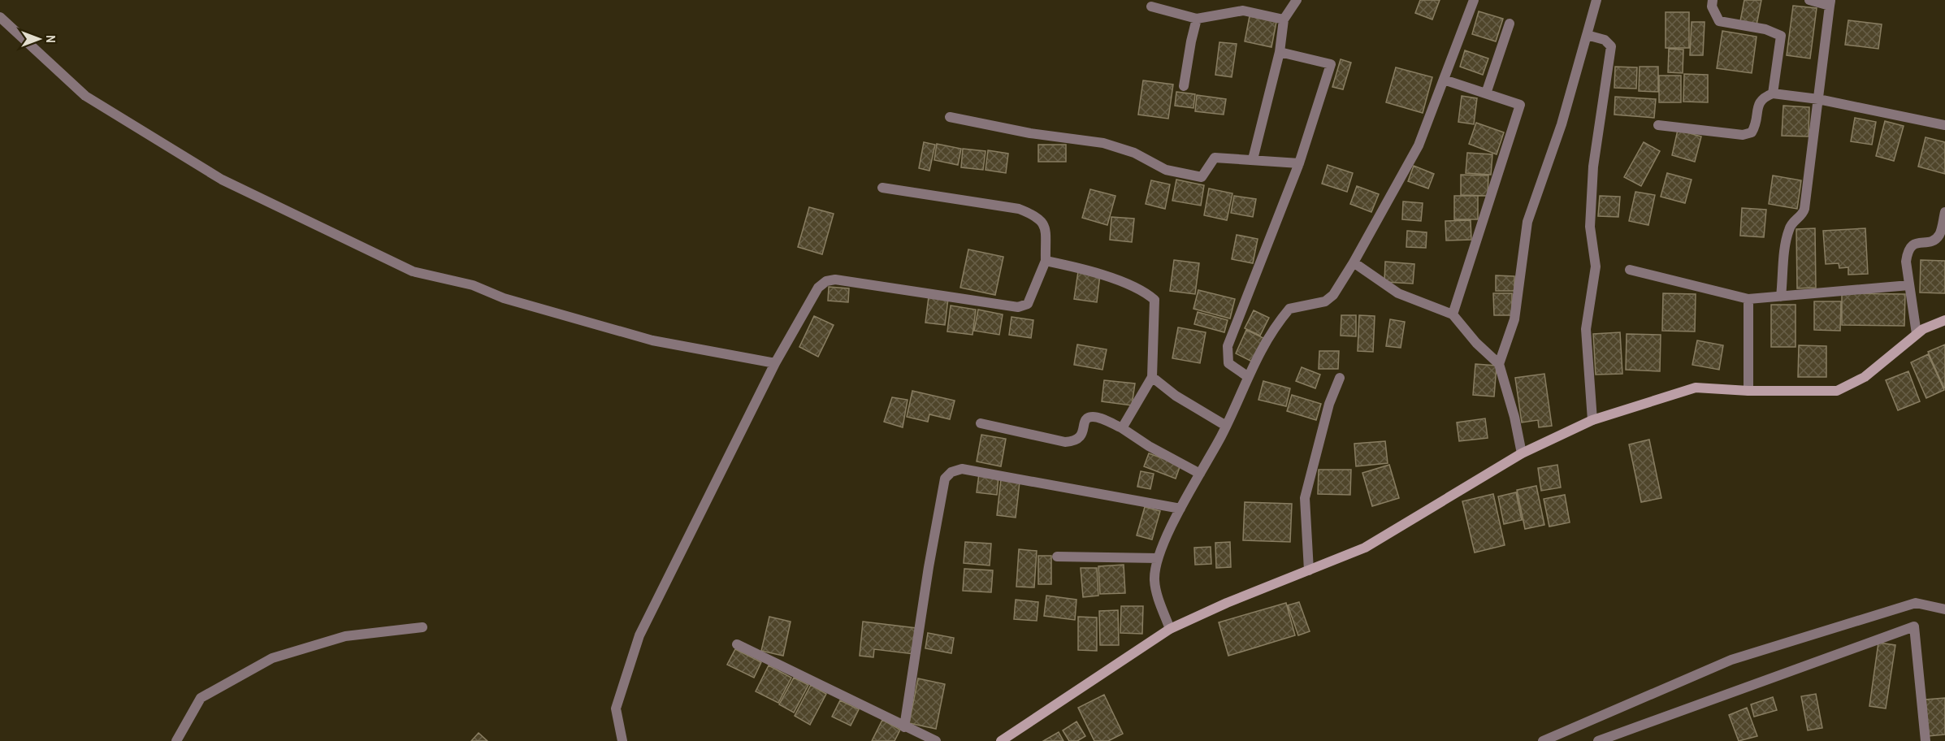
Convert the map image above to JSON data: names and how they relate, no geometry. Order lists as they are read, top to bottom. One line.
{"north":"right"}
